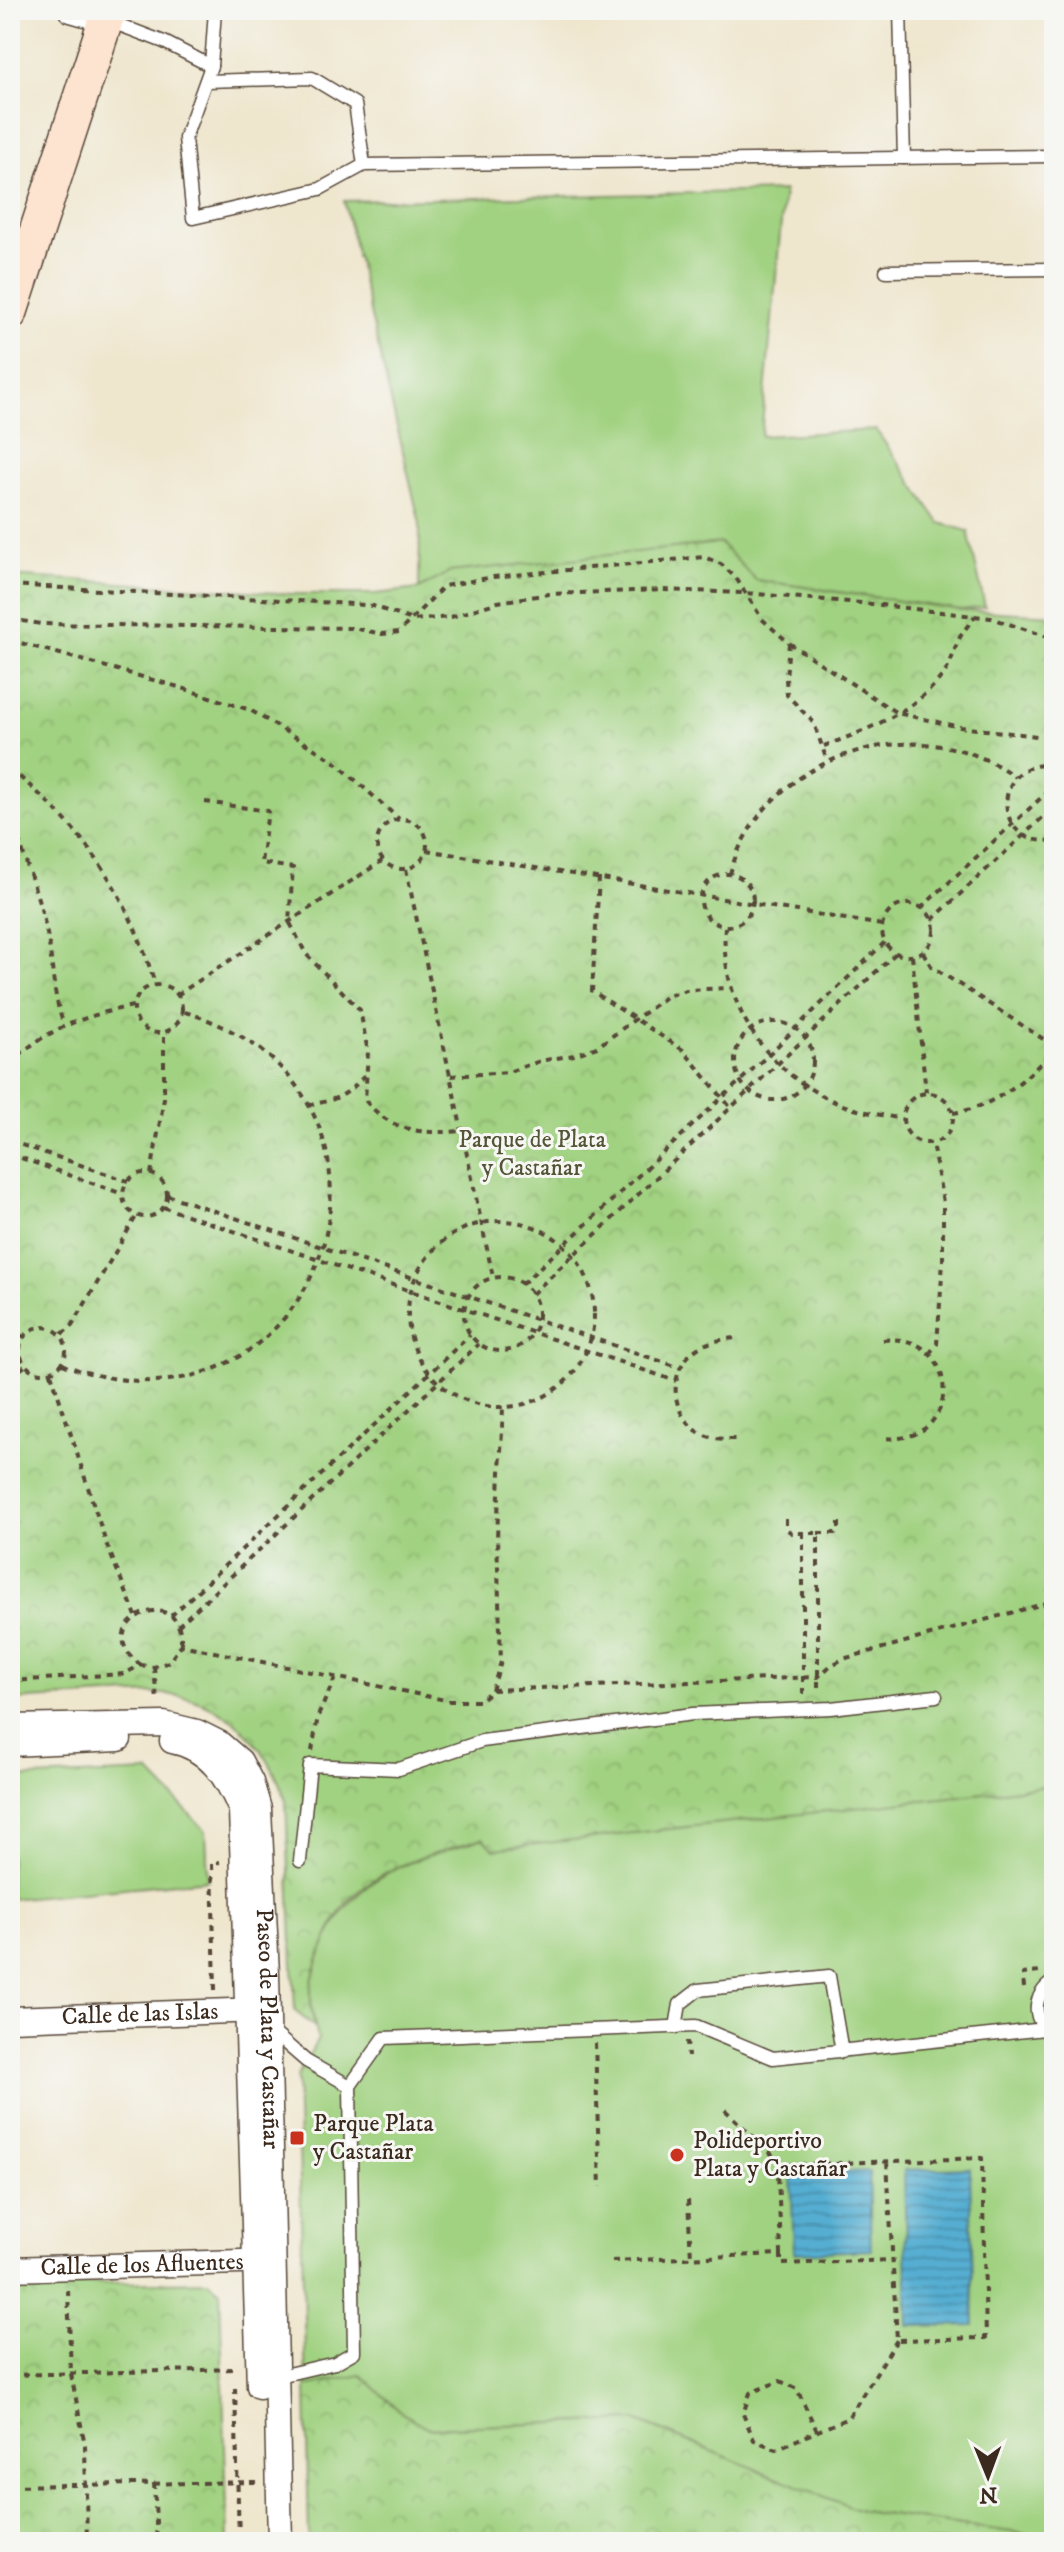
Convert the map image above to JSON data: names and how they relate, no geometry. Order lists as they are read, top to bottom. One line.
{"streets":{"street":["Calle de las Islas","Paseo de Plata y Castañar","Calle de los Afluentes"]},"crossings":[["Calle de las Islas","Paseo de Plata y Castañar"],["Paseo de Plata y Castañar","Calle de los Afluentes"]],"parks":["Parque de Plata y Castañar"],"places":{"transit":["Parque Plata y Castañar"],"other":["Polideportivo Plata y Castañar"]},"north":"bottom"}
